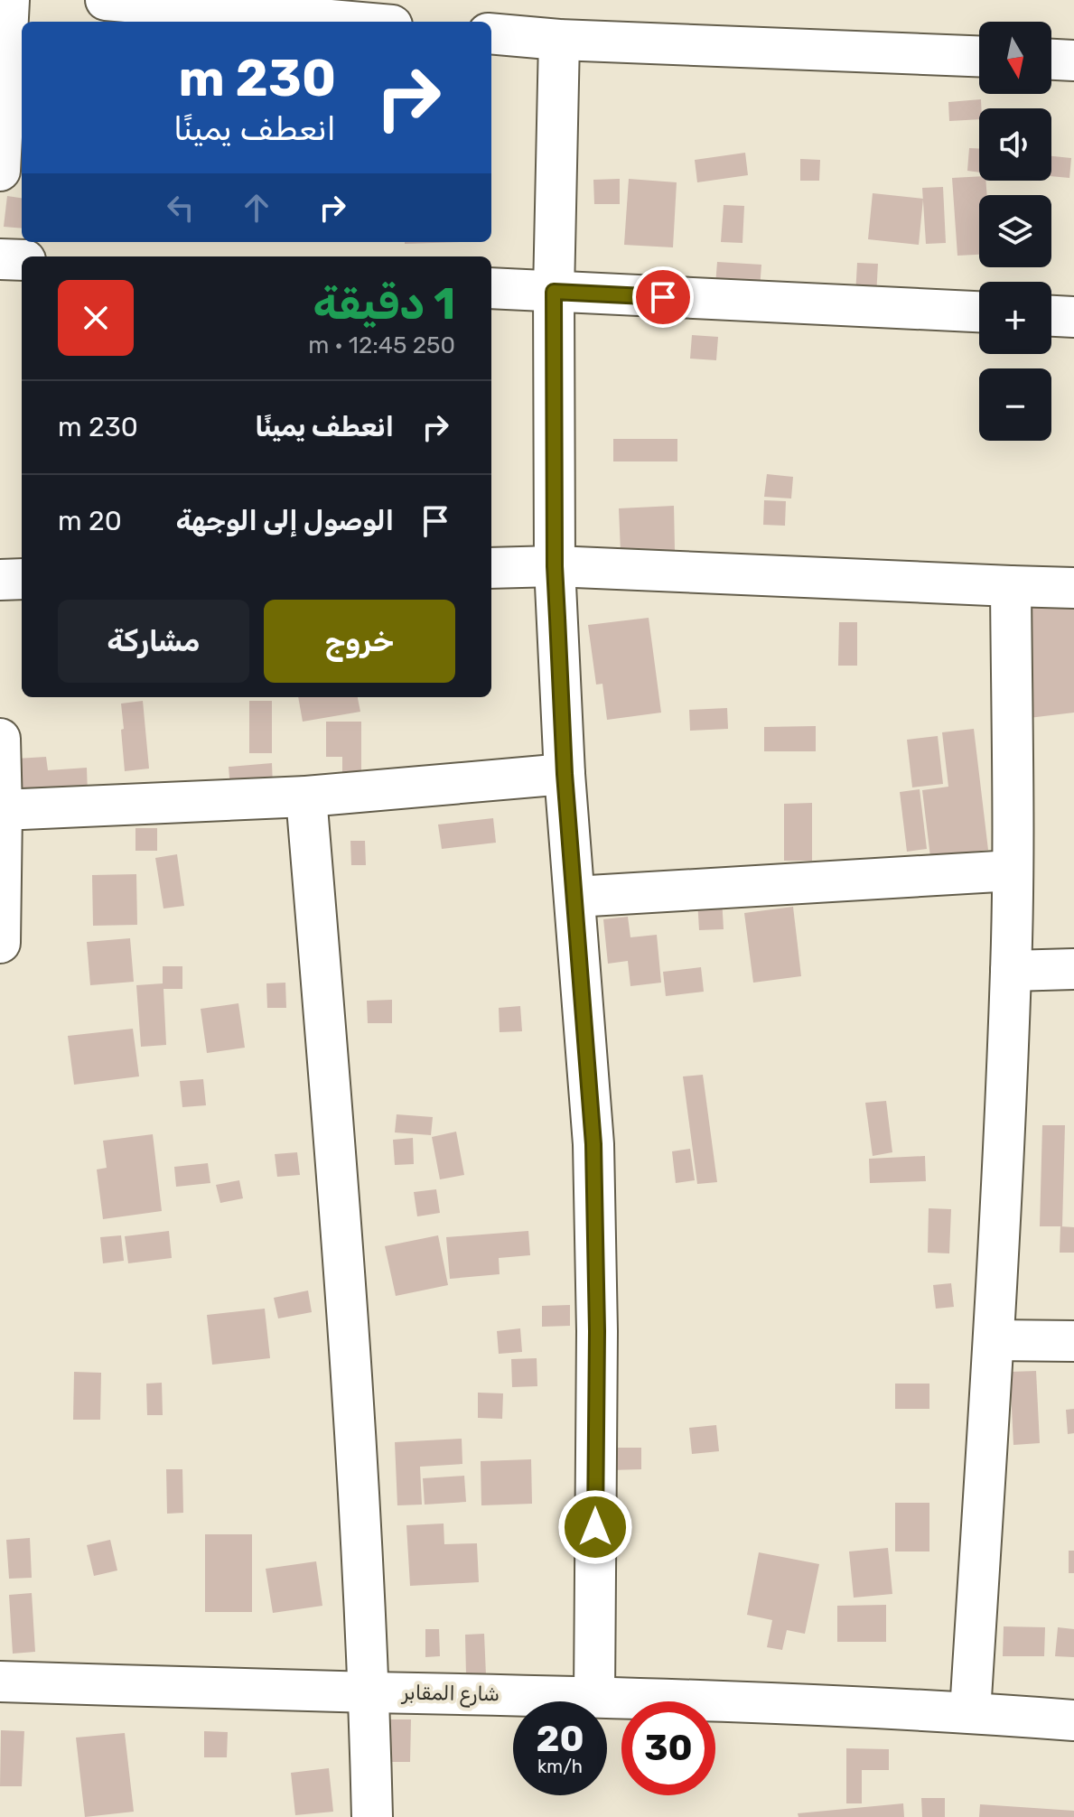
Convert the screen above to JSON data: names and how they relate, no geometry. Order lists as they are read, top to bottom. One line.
{"streets":{"street":["شارع المقابر"]},"north":"bottom","page":{"map_buttons":["+","−"],"turn":["230 m","انعطف يمينًا"],"heading":["1 دقيقة","250 m · 12:45"],"list":[{"name":"انعطف يمينًا","value":"230 m"},{"name":"الوصول إلى الوجهة","value":"20 m"}],"buttons":["خروج","مشاركة"],"speed":"20 km/h","limit":"30"}}
